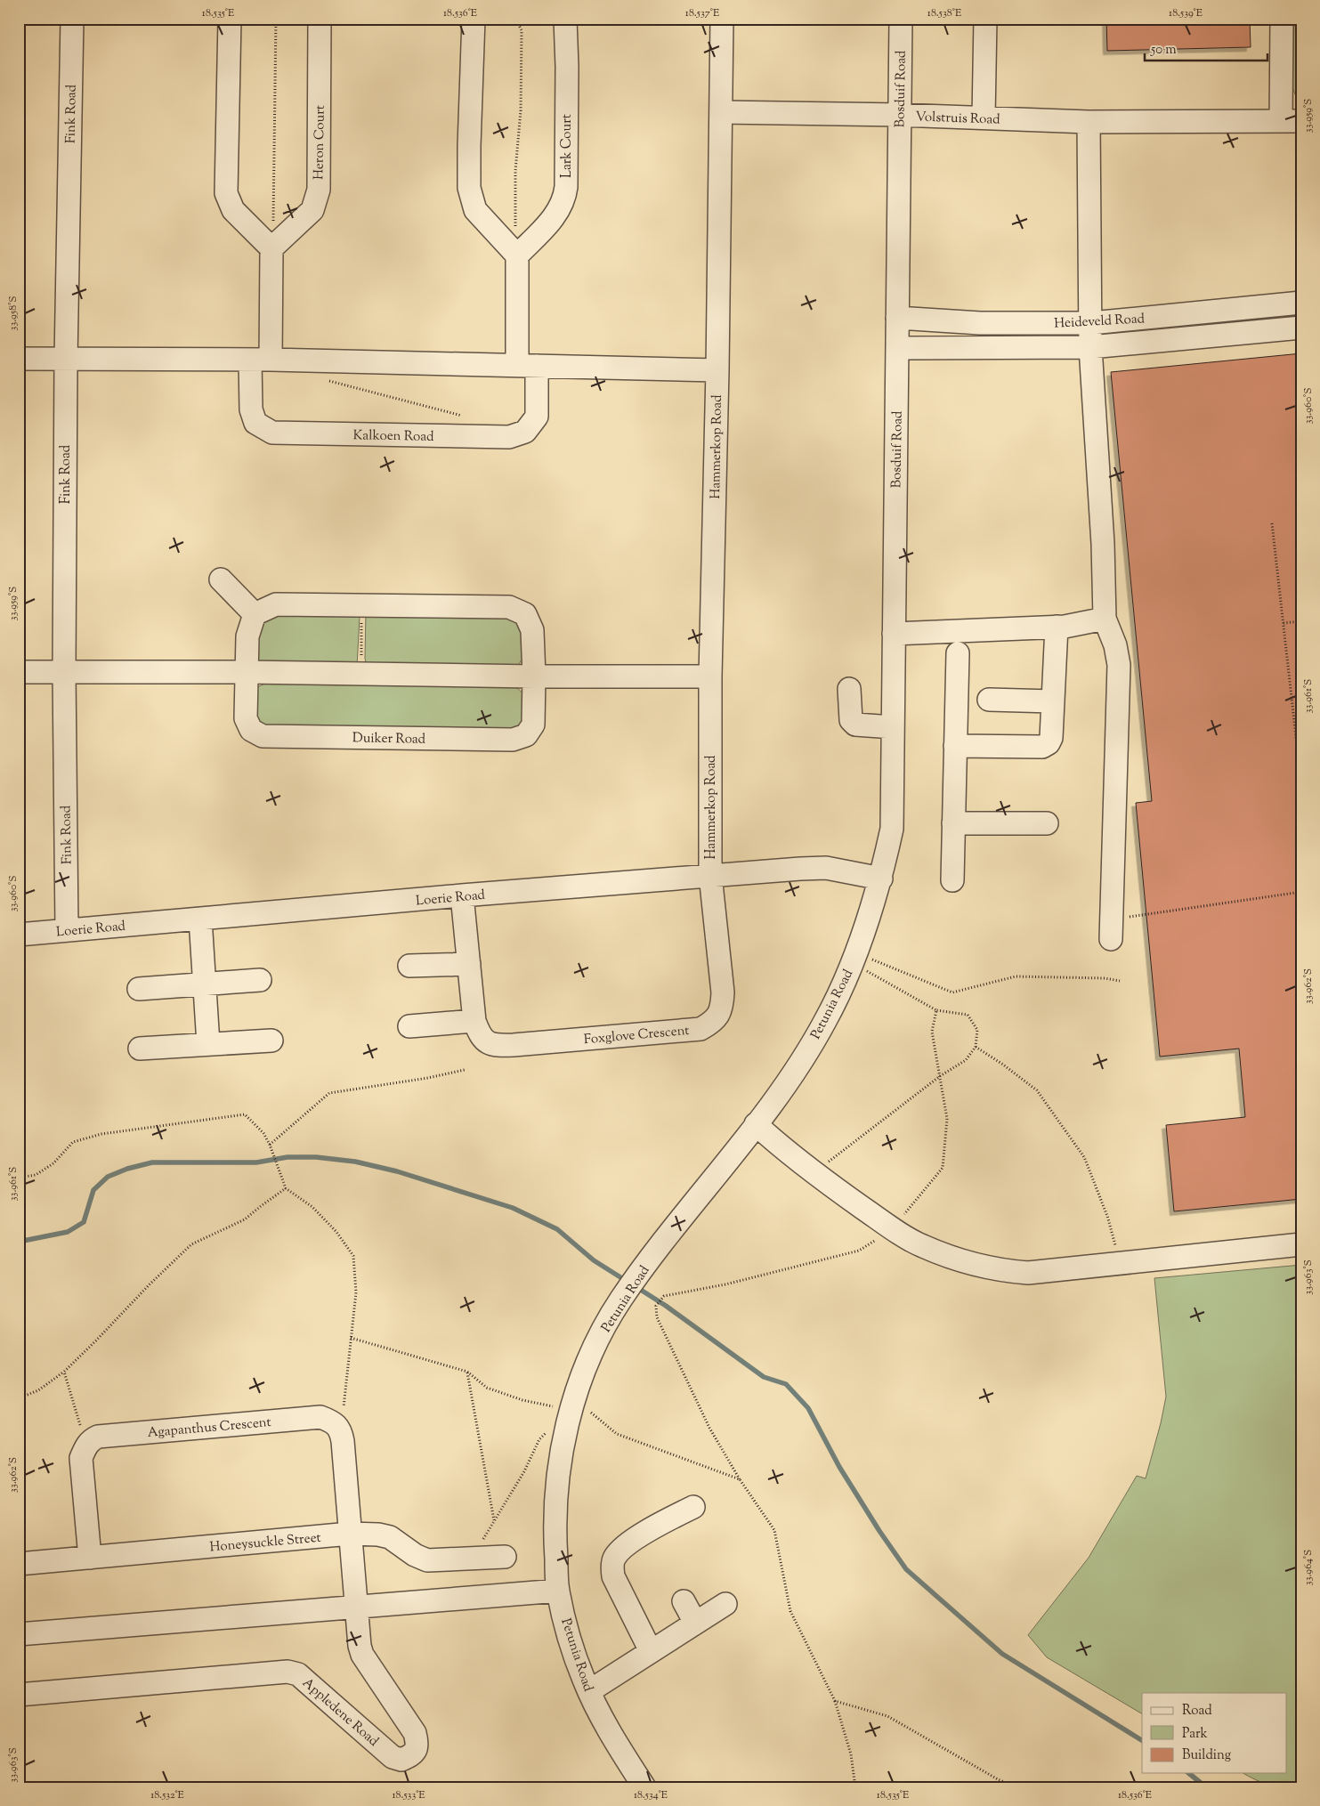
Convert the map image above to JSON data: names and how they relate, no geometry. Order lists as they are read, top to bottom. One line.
{"streets":{"street":["Bosduif Road","Fink Road","Volstruis Road","Heron Court","Lark Court","Heideveld Road","Kalkoen Road","Hammerkop Road","Duiker Road","Loerie Road","Petunia Road","Foxglove Crescent","Agapanthus Crescent","Honeysuckle Street","Appledene Road"]},"crossings":[["Bosduif Road","Volstruis Road"],["Bosduif Road","Heideveld Road"],["Bosduif Road","Loerie Road"],["Bosduif Road","Petunia Road"],["Fink Road","Loerie Road"],["Volstruis Road","Hammerkop Road"],["Hammerkop Road","Loerie Road"],["Hammerkop Road","Foxglove Crescent"],["Loerie Road","Petunia Road"],["Loerie Road","Foxglove Crescent"]],"legend":["Road","Park","Building"],"scale_bar":"50 m","coordinates":["18.535°E","18.536°E","18.537°E","18.538°E","18.539°E","33.959°S","33.958°S","33.960°S","33.961°S","33.962°S","33.963°S","33.964°S","18.532°E","18.533°E","18.534°E"]}
